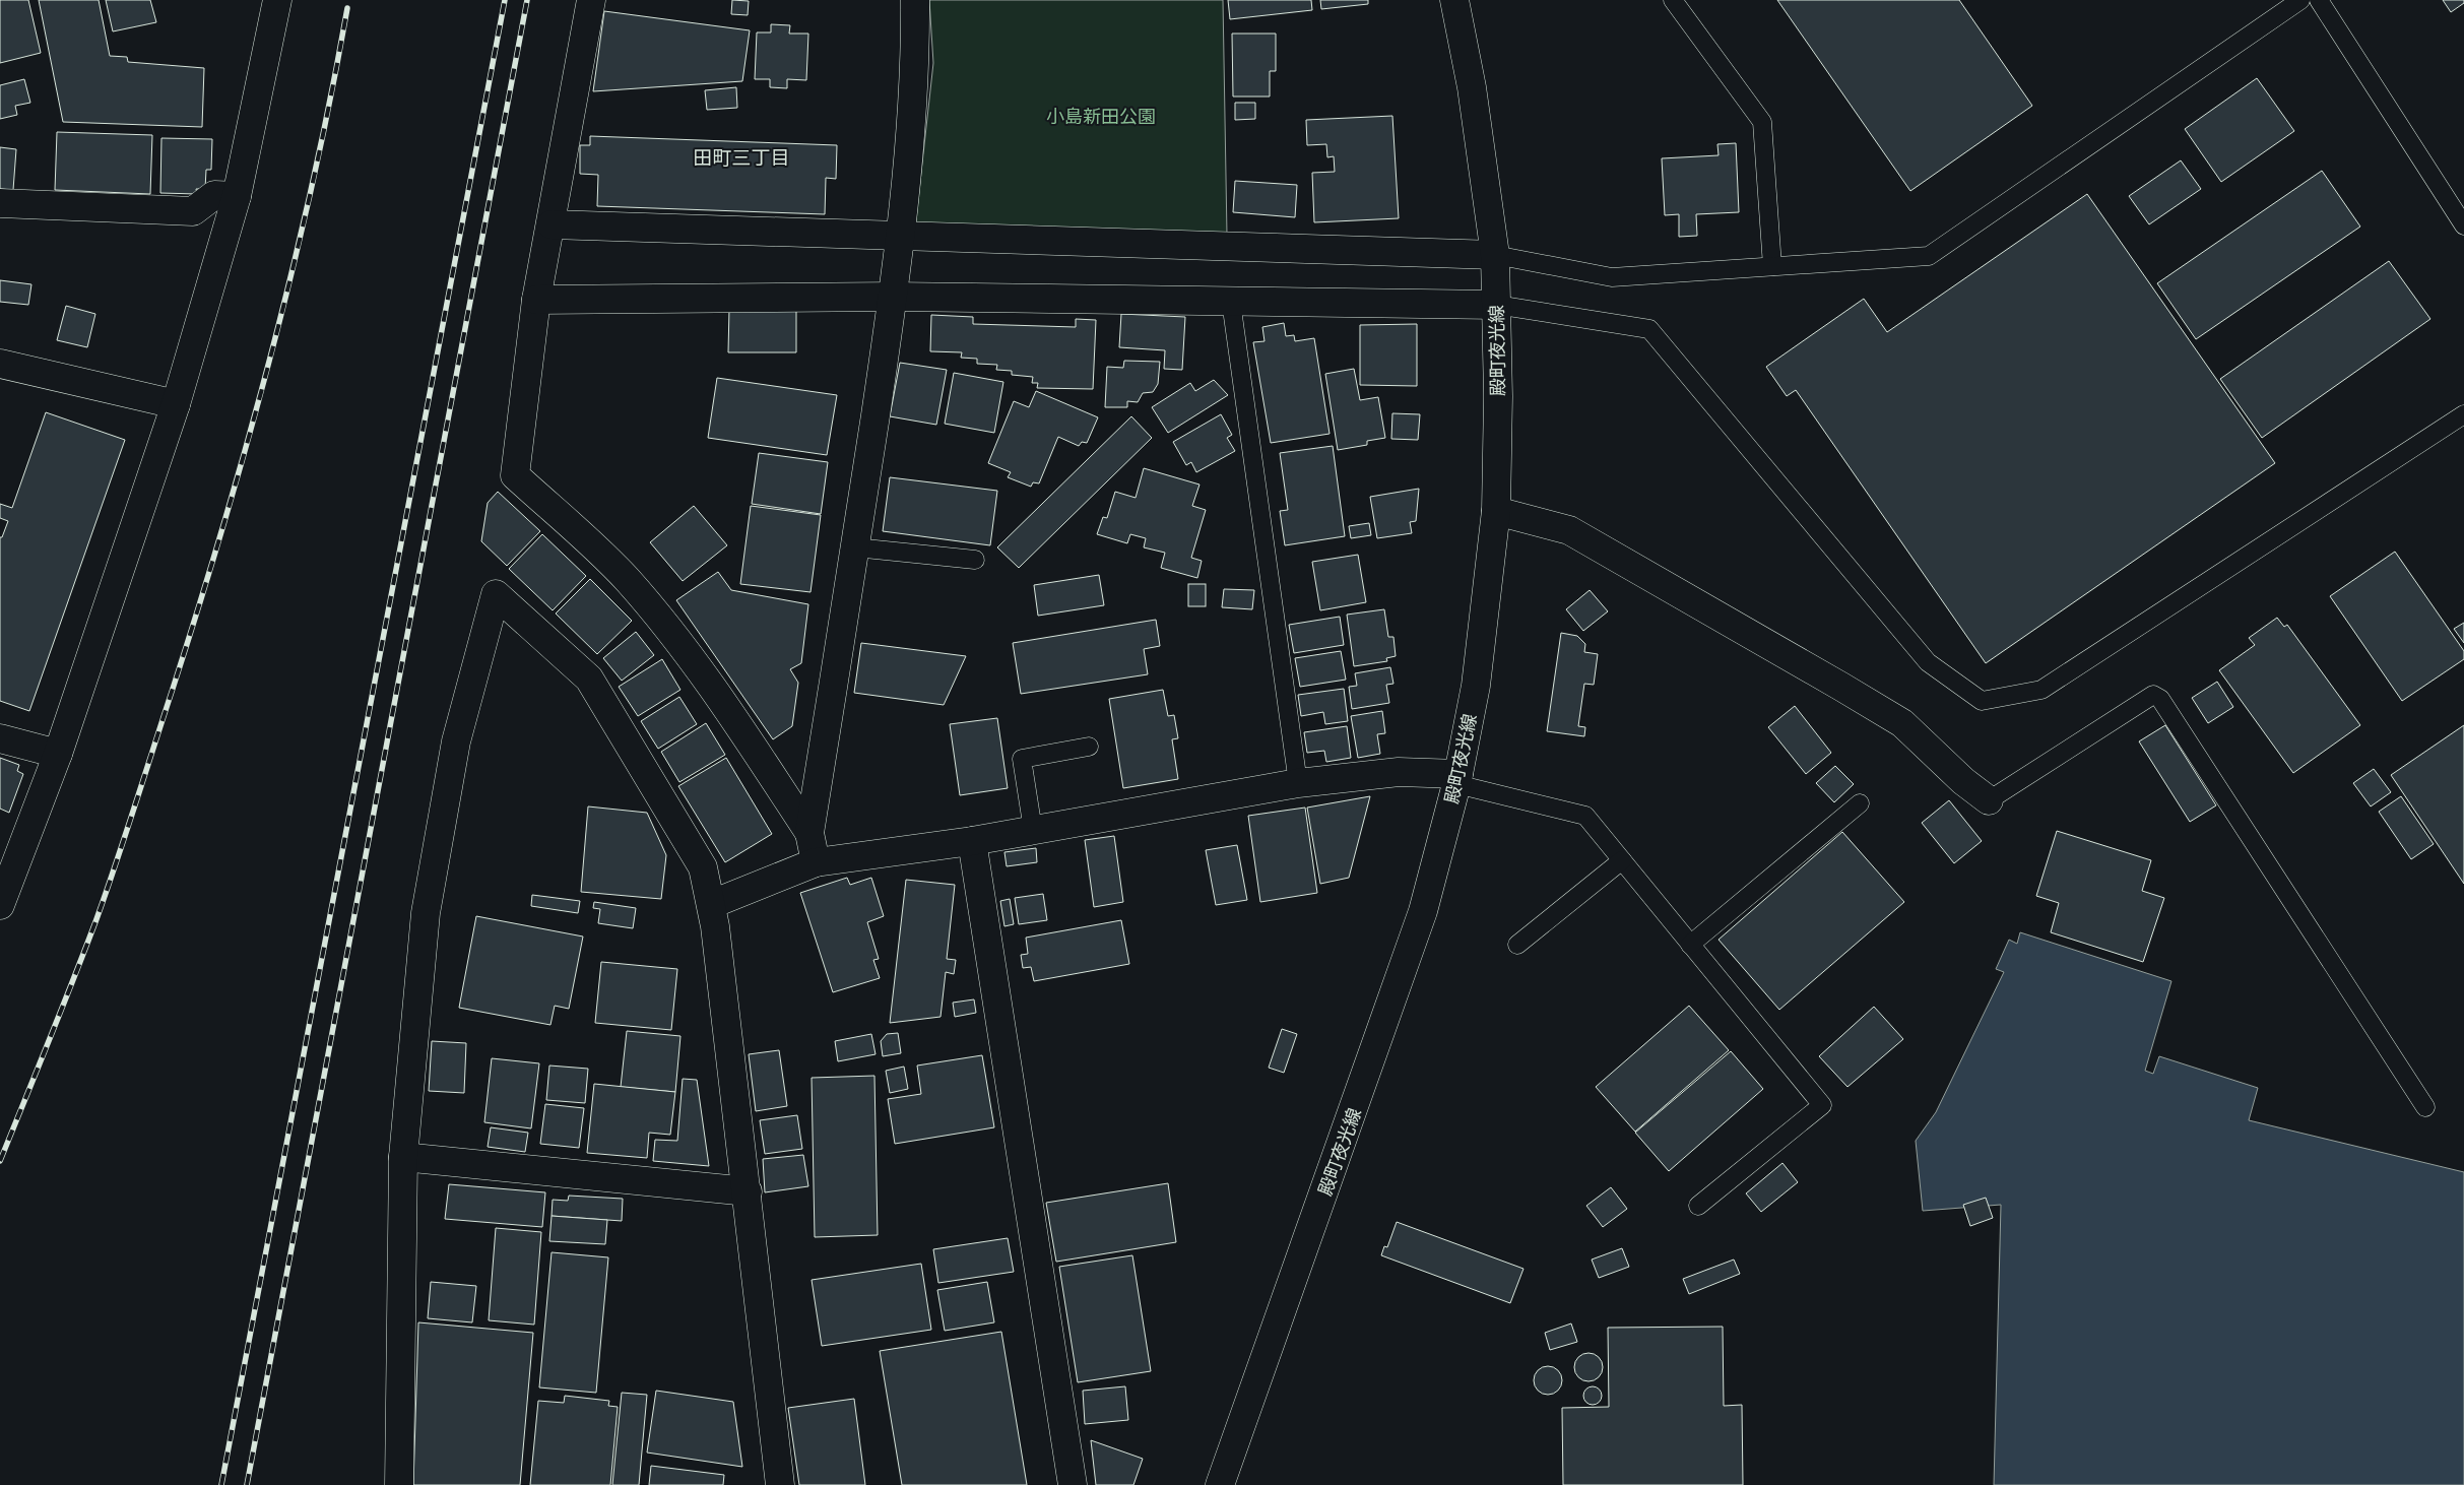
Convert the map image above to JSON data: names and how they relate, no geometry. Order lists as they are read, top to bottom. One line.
{"streets":{"street":["殿町夜光線"]},"districts":["田町三丁目"],"parks":["小島新田公園"]}
